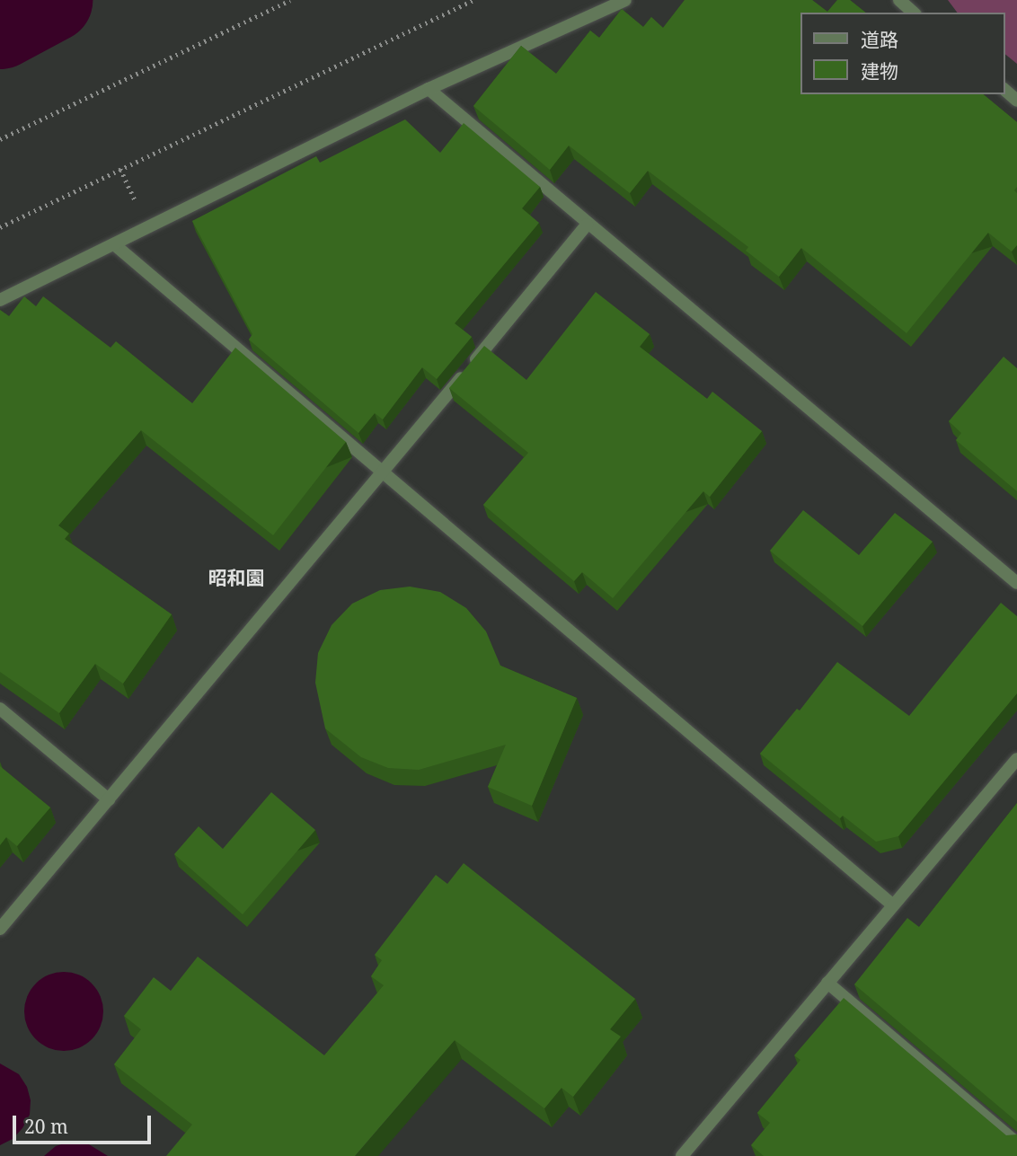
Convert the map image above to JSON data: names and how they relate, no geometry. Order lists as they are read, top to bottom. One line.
{"districts":["昭和園"],"legend":["道路","建物"],"scale_bar":"20 m"}
